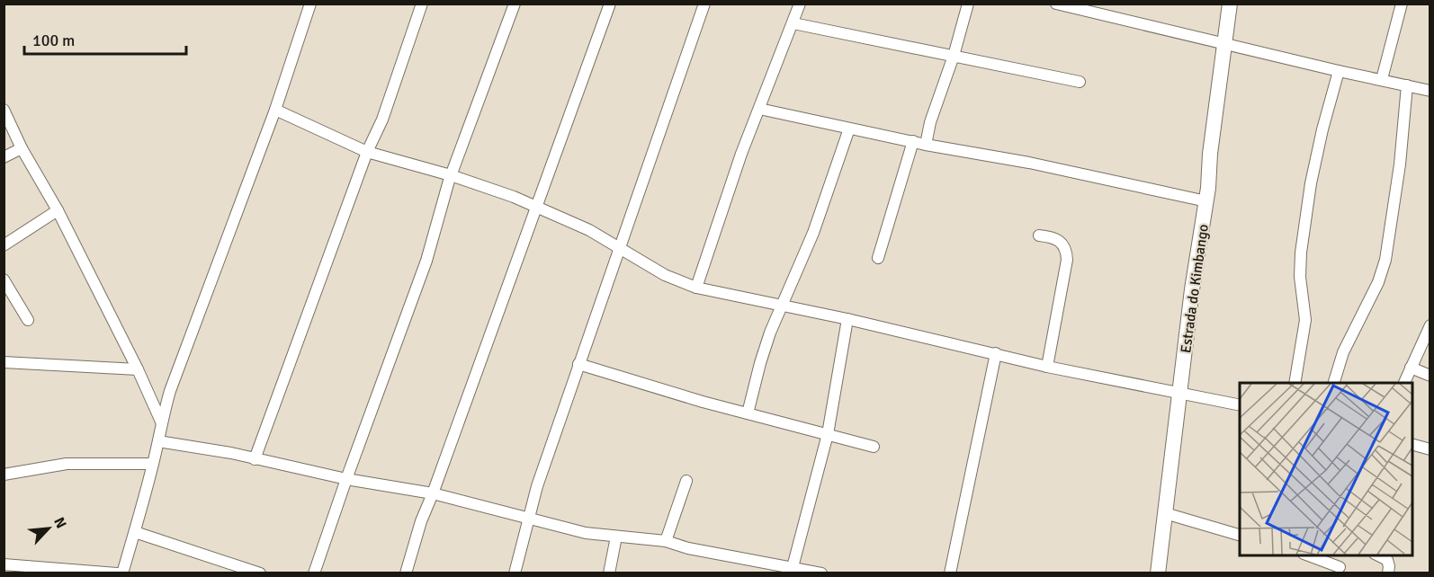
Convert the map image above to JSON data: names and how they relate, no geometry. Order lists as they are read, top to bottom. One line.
{"streets":{"street":["Estrada do Kimbango"]},"scale_bar":"100 m","north":"top right"}
